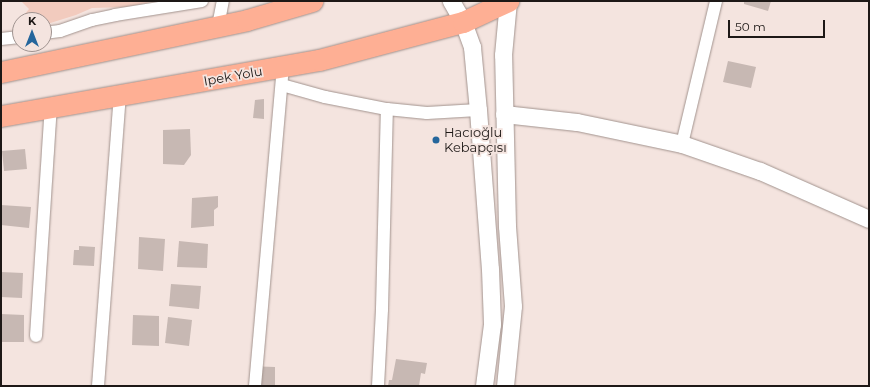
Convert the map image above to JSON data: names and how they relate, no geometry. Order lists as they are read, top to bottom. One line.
{"streets":{"highway":["Ipek Yolu"]},"places":["Hacıoğlu Kebapçısı"],"scale_bar":"50 m","north":"top"}
